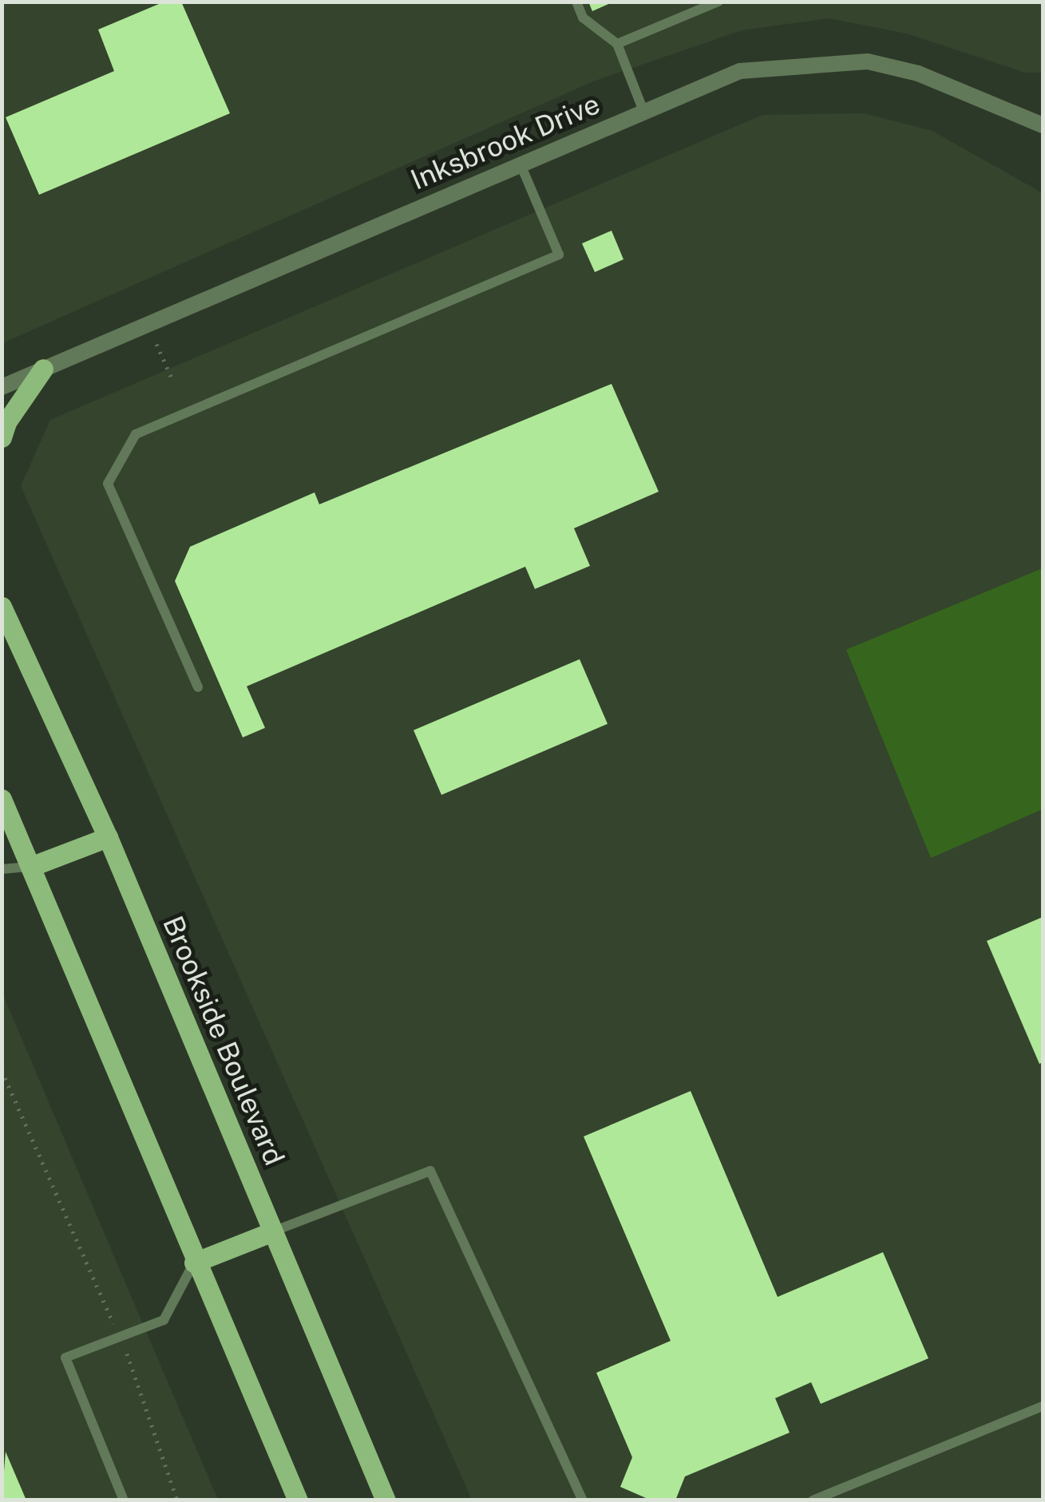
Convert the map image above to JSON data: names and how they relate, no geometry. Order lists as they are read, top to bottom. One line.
{"streets":{"main road":["Brookside Boulevard"],"street":["Inksbrook Drive"]}}
